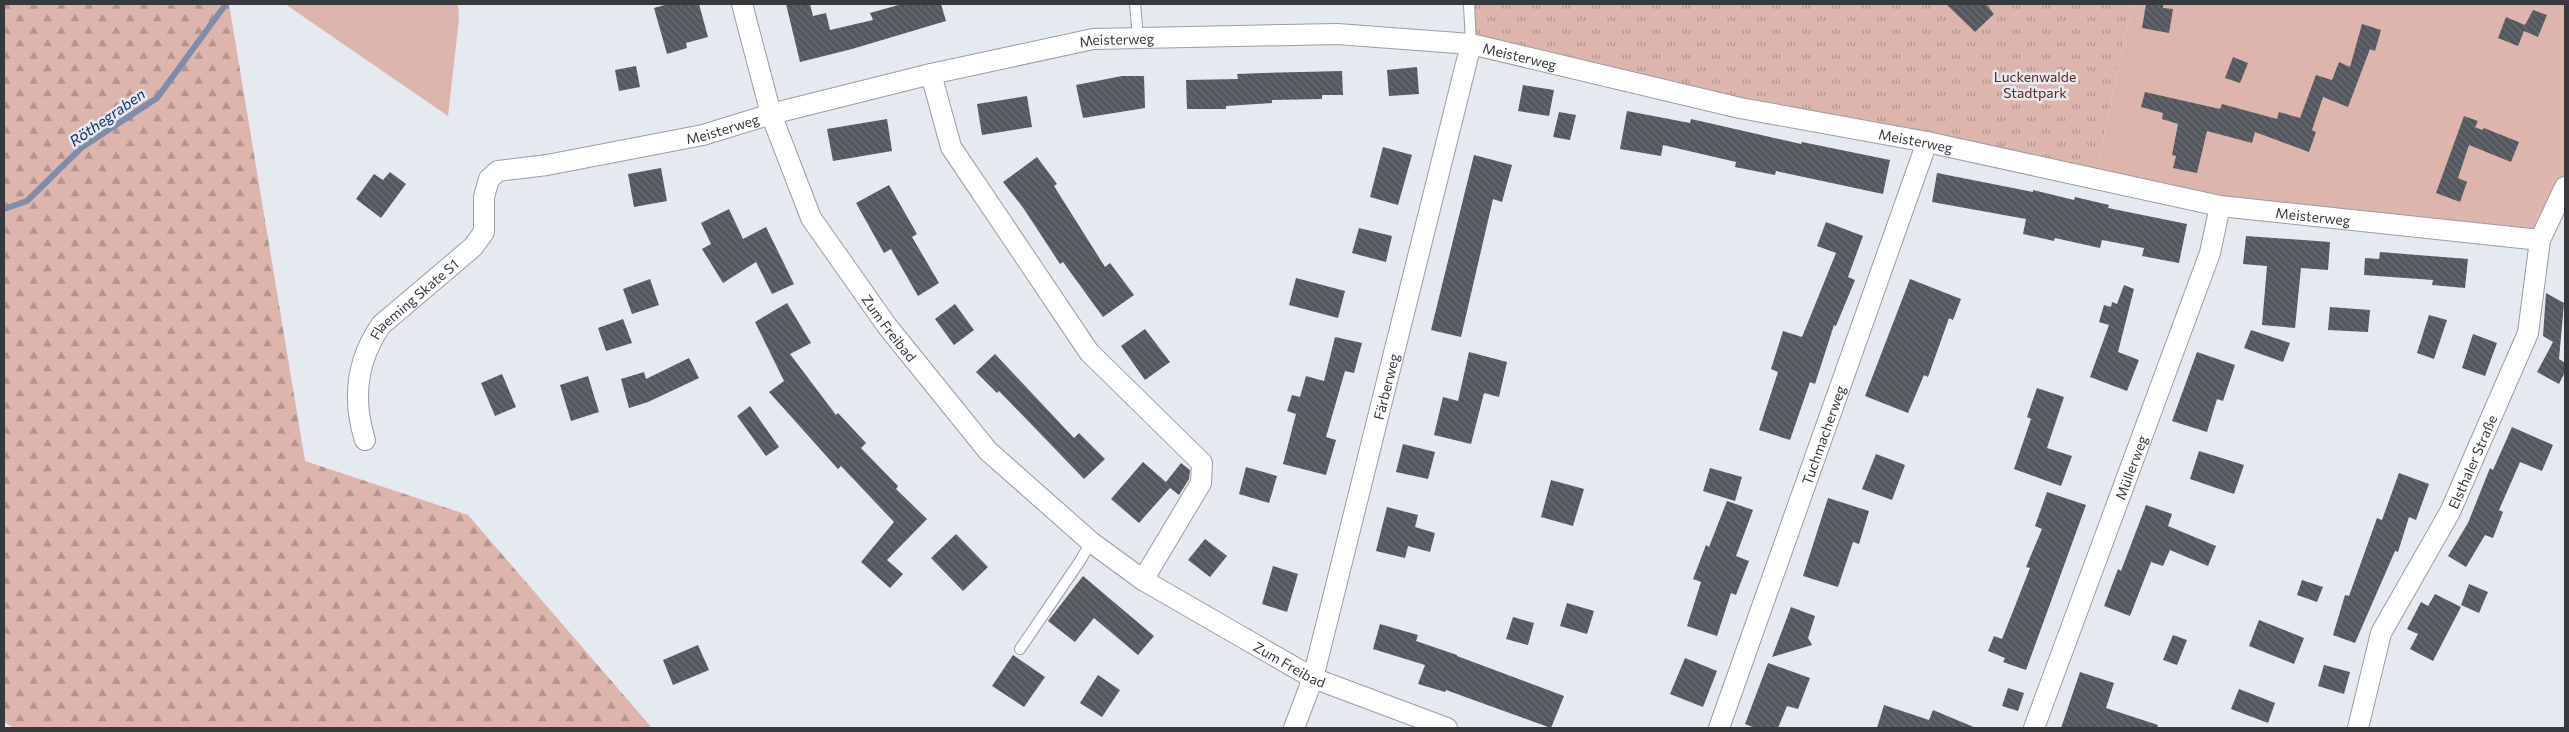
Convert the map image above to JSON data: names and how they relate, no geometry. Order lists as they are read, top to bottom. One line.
{"streets":{"street":["Meisterweg","Flaeming Skate S1","Zum Freibad","Färberweg","Tuchmacherweg","Elsthaler Straße","Müllerweg"]},"crossings":[["Meisterweg","Flaeming Skate S1"],["Meisterweg","Zum Freibad"],["Meisterweg","Färberweg"],["Meisterweg","Tuchmacherweg"],["Meisterweg","Elsthaler Straße"],["Meisterweg","Müllerweg"],["Zum Freibad","Färberweg"]],"water":["Röthegraben"],"parks":["Luckenwalde Stadtpark"]}
